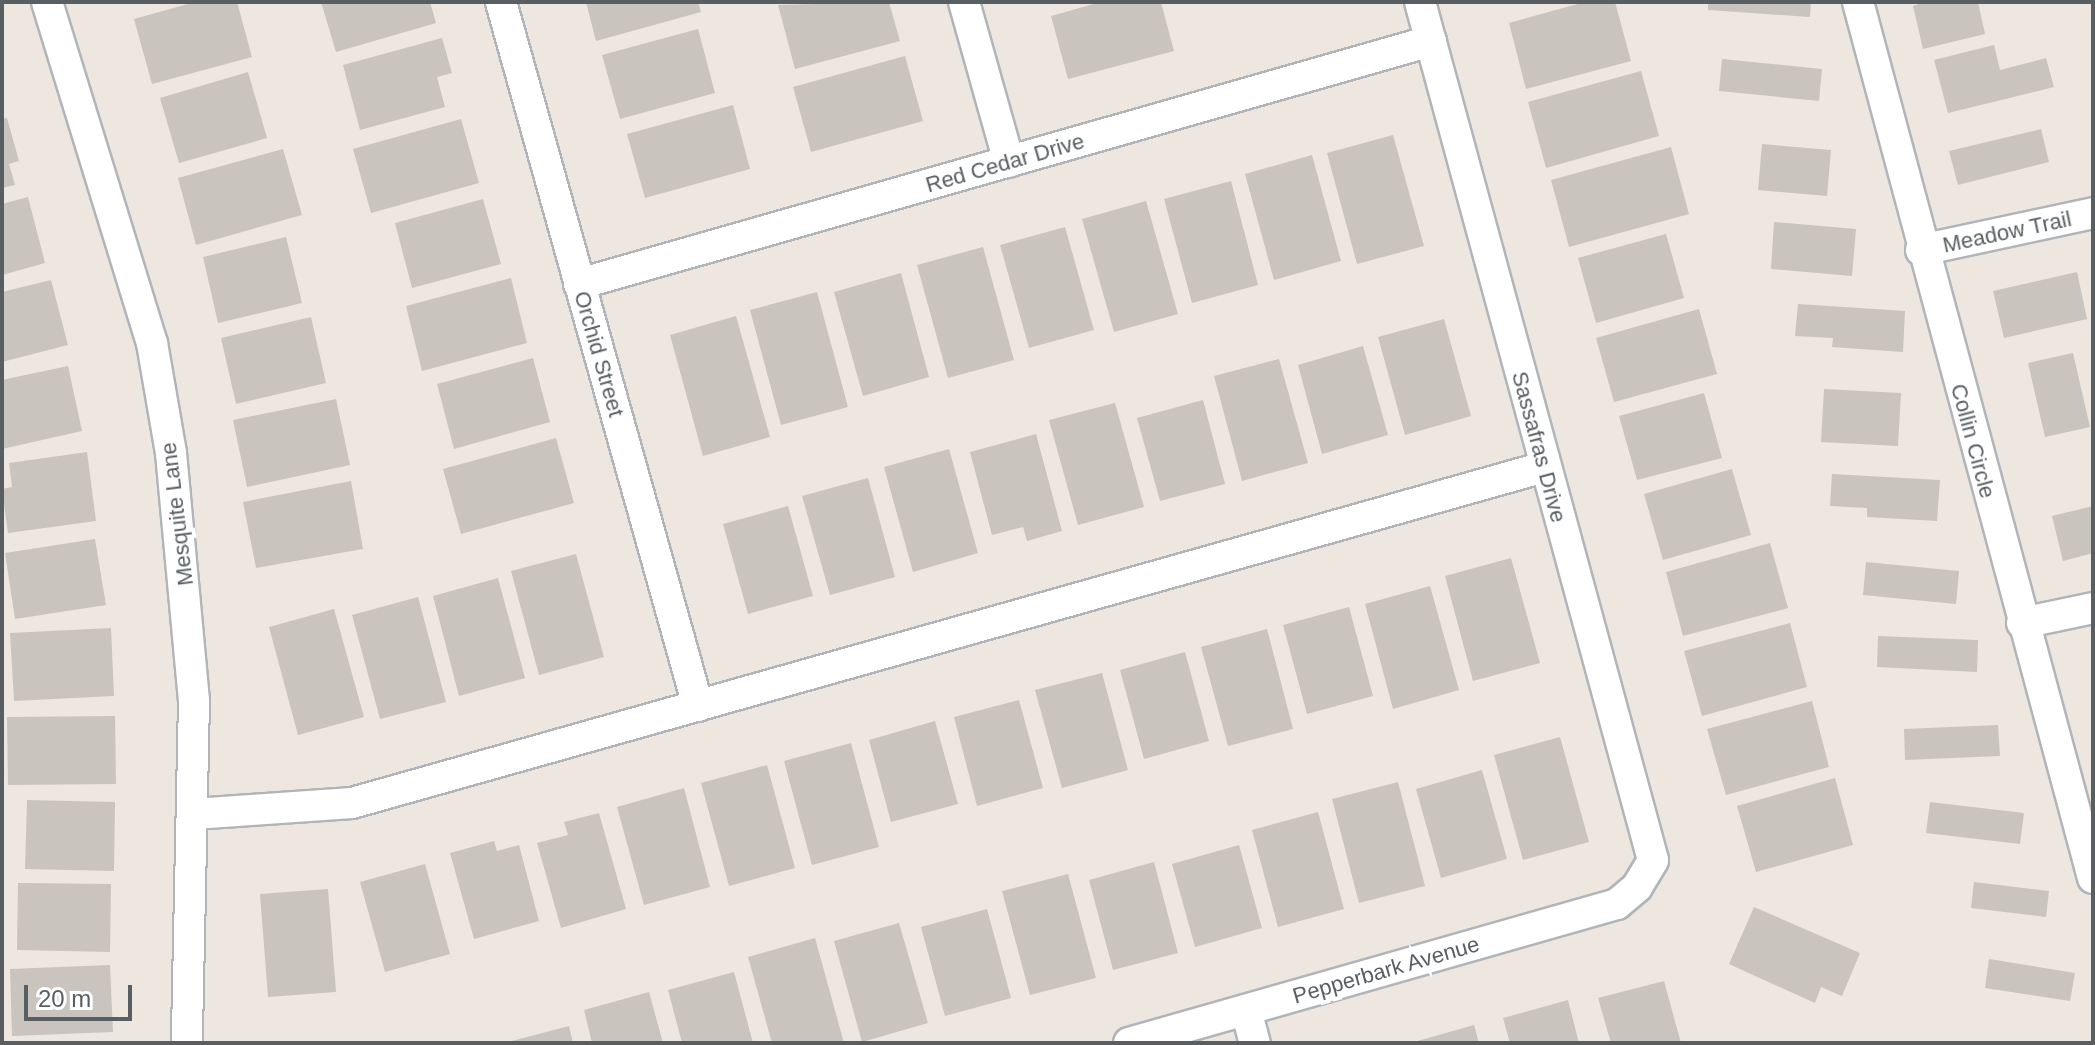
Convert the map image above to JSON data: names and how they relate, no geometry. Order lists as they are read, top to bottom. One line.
{"streets":{"street":["Red Cedar Drive","Meadow Trail","Orchid Street","Collin Circle","Sassafras Drive","Mesquite Lane","Pepperbark Avenue"]},"crossings":[["Red Cedar Drive","Orchid Street"],["Red Cedar Drive","Sassafras Drive"],["Meadow Trail","Collin Circle"],["Sassafras Drive","Pepperbark Avenue"]],"scale_bar":"20 m"}
